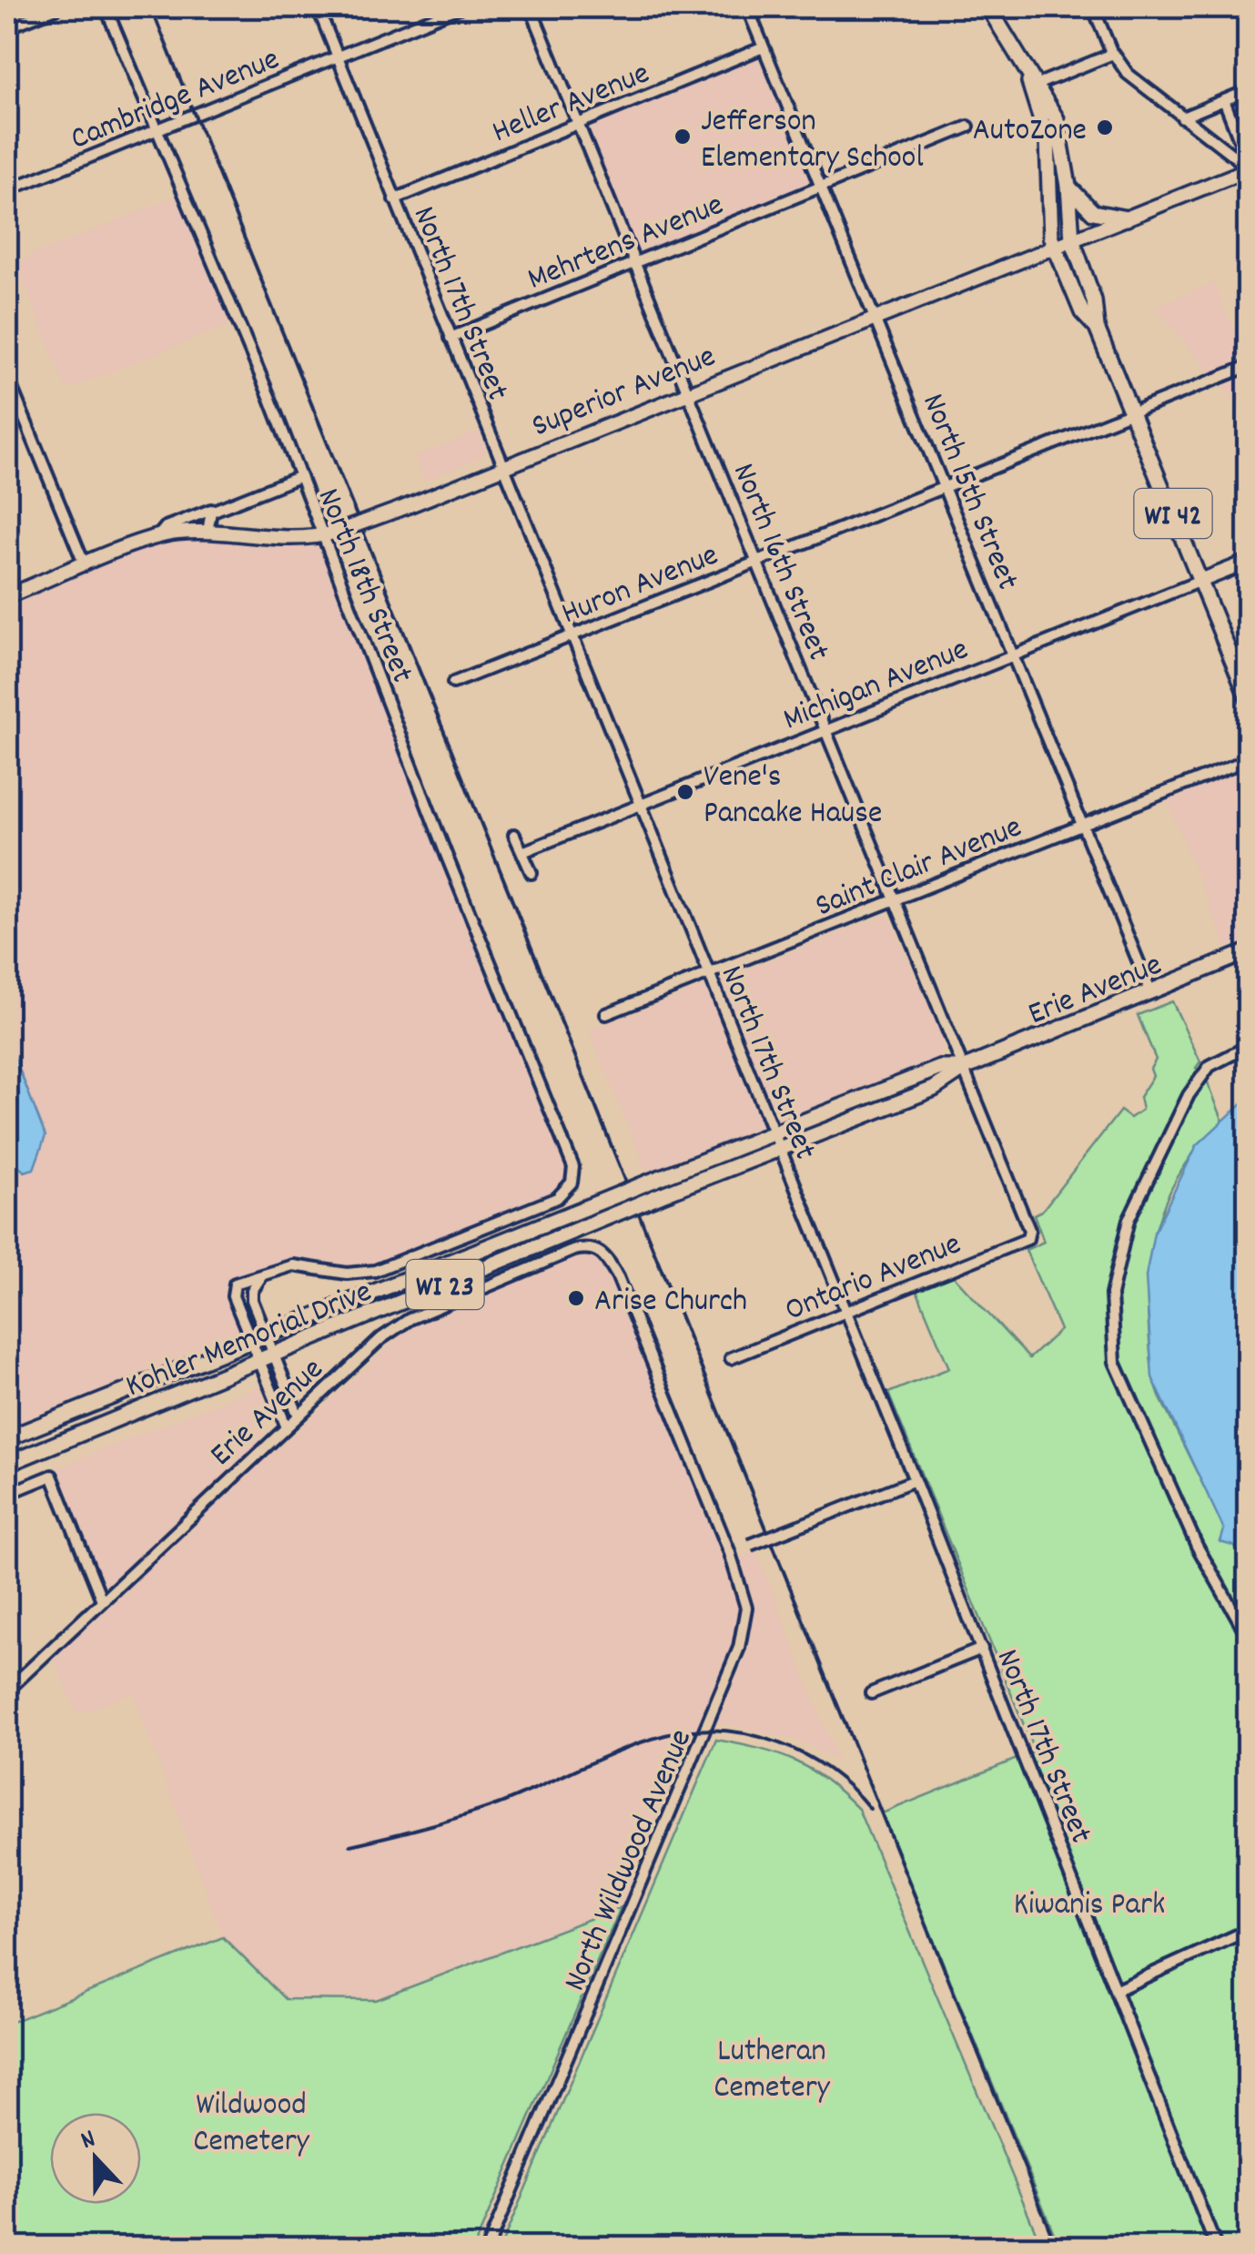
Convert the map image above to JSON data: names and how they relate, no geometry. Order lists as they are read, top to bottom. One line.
{"streets":{"main road":["WI 42","Erie Avenue","WI 23","Kohler Memorial Drive"],"street":["Cambridge Avenue","Heller Avenue","Mehrtens Avenue","North 17th Street","Superior Avenue","North 15th Street","North 16th Street","Huron Avenue","North 18th Street","Michigan Avenue","Saint Clair Avenue","Ontario Avenue","North Wildwood Avenue"]},"crossings":[["Cambridge Avenue","North 17th Street"],["Cambridge Avenue","North 18th Street"],["Heller Avenue","North 17th Street"],["Heller Avenue","North 15th Street"],["Heller Avenue","North 16th Street"],["Mehrtens Avenue","North 17th Street"],["Mehrtens Avenue","North 15th Street"],["Mehrtens Avenue","North 16th Street"],["North 17th Street","Superior Avenue"],["North 17th Street","Huron Avenue"],["North 17th Street","Michigan Avenue"],["North 17th Street","Saint Clair Avenue"],["North 17th Street","Erie Avenue"],["North 17th Street","Ontario Avenue"],["Superior Avenue","North 15th Street"],["Superior Avenue","WI 42"],["Superior Avenue","North 16th Street"],["Superior Avenue","North 18th Street"],["North 15th Street","Huron Avenue"],["North 15th Street","Michigan Avenue"],["North 15th Street","Saint Clair Avenue"],["North 15th Street","Erie Avenue"],["WI 42","Huron Avenue"],["WI 42","Michigan Avenue"],["North 16th Street","Huron Avenue"],["North 16th Street","Michigan Avenue"],["North 16th Street","Saint Clair Avenue"],["North 16th Street","Erie Avenue"],["North 16th Street","Ontario Avenue"],["Erie Avenue","Kohler Memorial Drive"],["Erie Avenue","North Wildwood Avenue"]],"parks":["Kiwanis Park","Lutheran Cemetery","Wildwood Cemetery"],"places":["AutoZone","Jefferson Elementary School","Vene's Pancake Hause","Arise Church"],"north":"top"}
